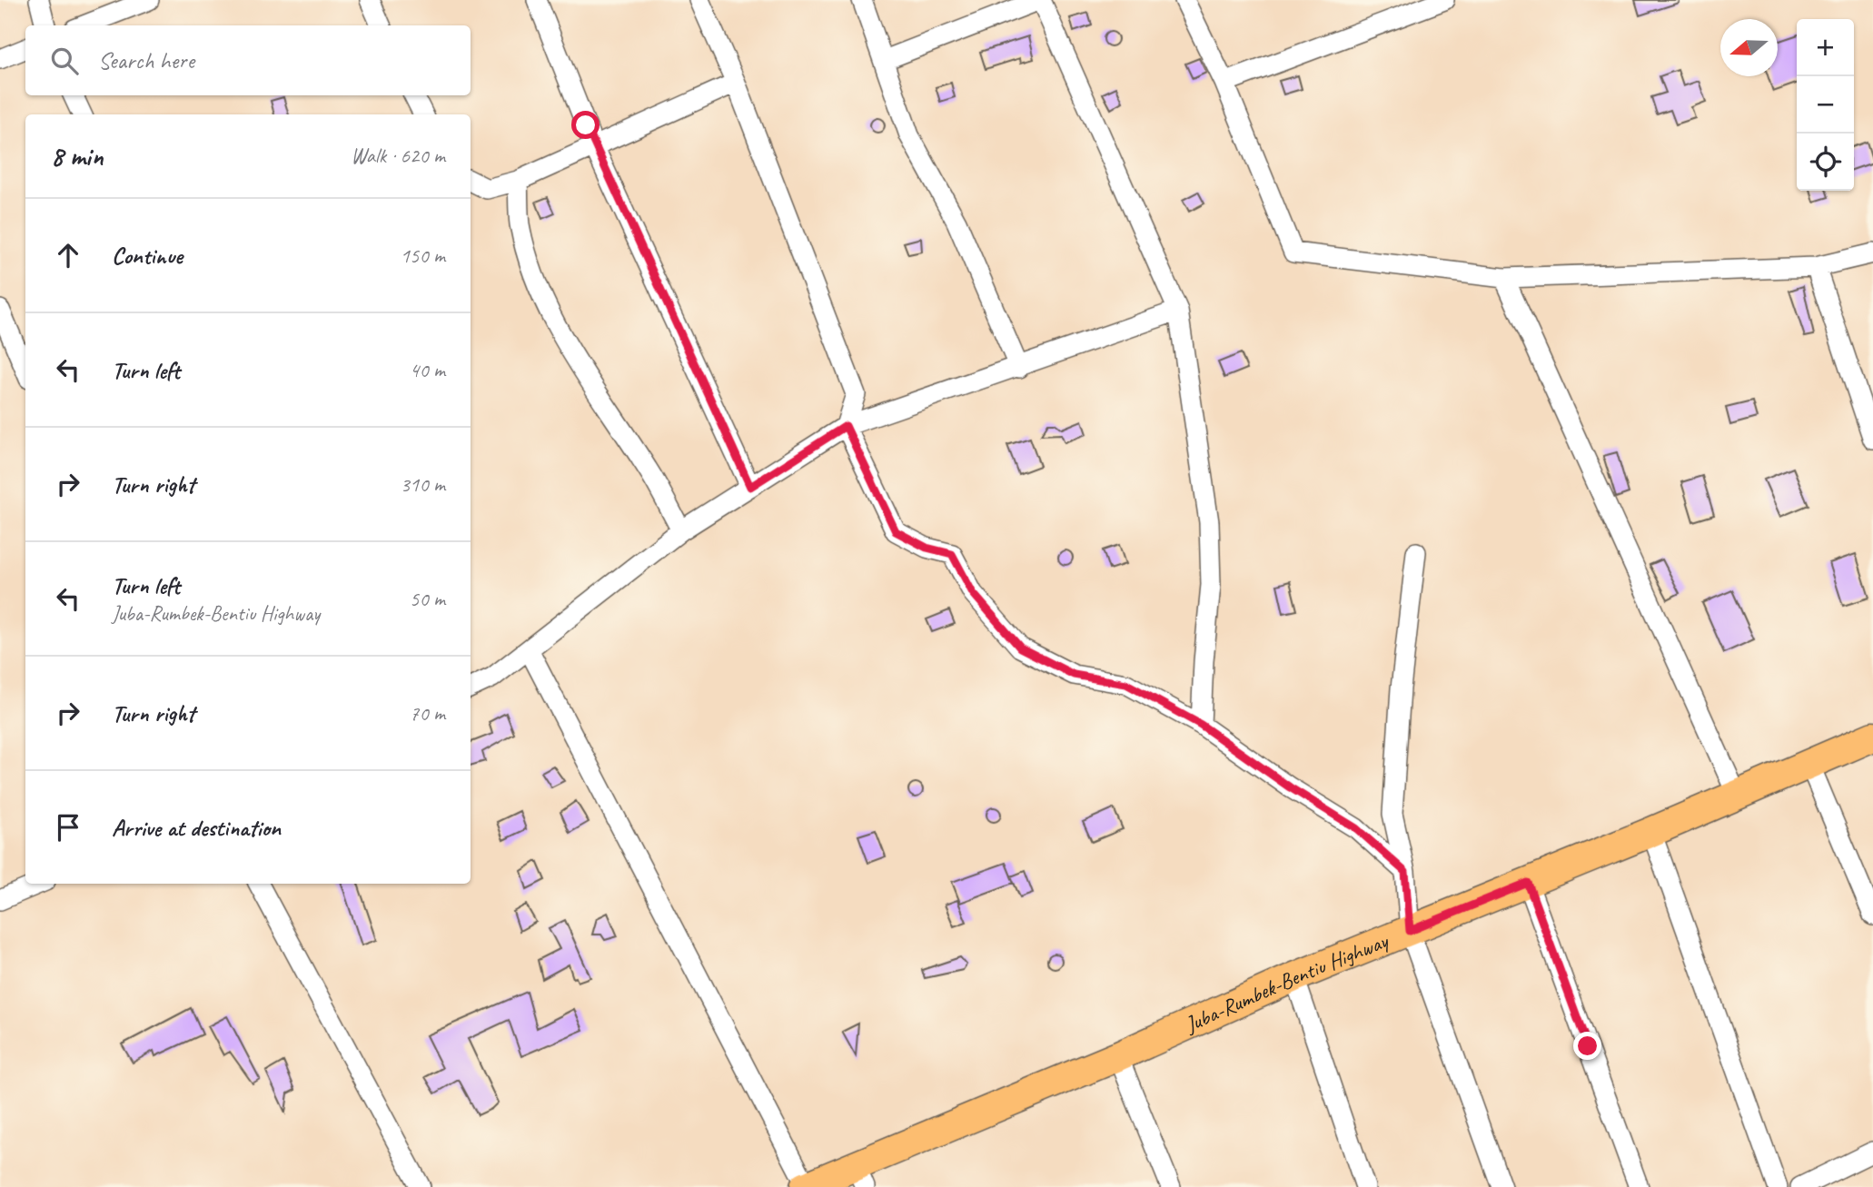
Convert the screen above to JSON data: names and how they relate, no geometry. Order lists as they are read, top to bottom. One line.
{"streets":{"main road":["Juba-Rumbek-Bentiu Highway"]},"north":"left","page":{"map_buttons":["+","−"],"search":"Search here","heading":["8 min","Walk · 620 m"],"list":[["Continue","150 m"],["Turn left","40 m"],["Turn right","310 m"],["Turn left","Juba-Rumbek-Bentiu Highway","50 m"],["Turn right","70 m"],"Arrive at destination"]}}
